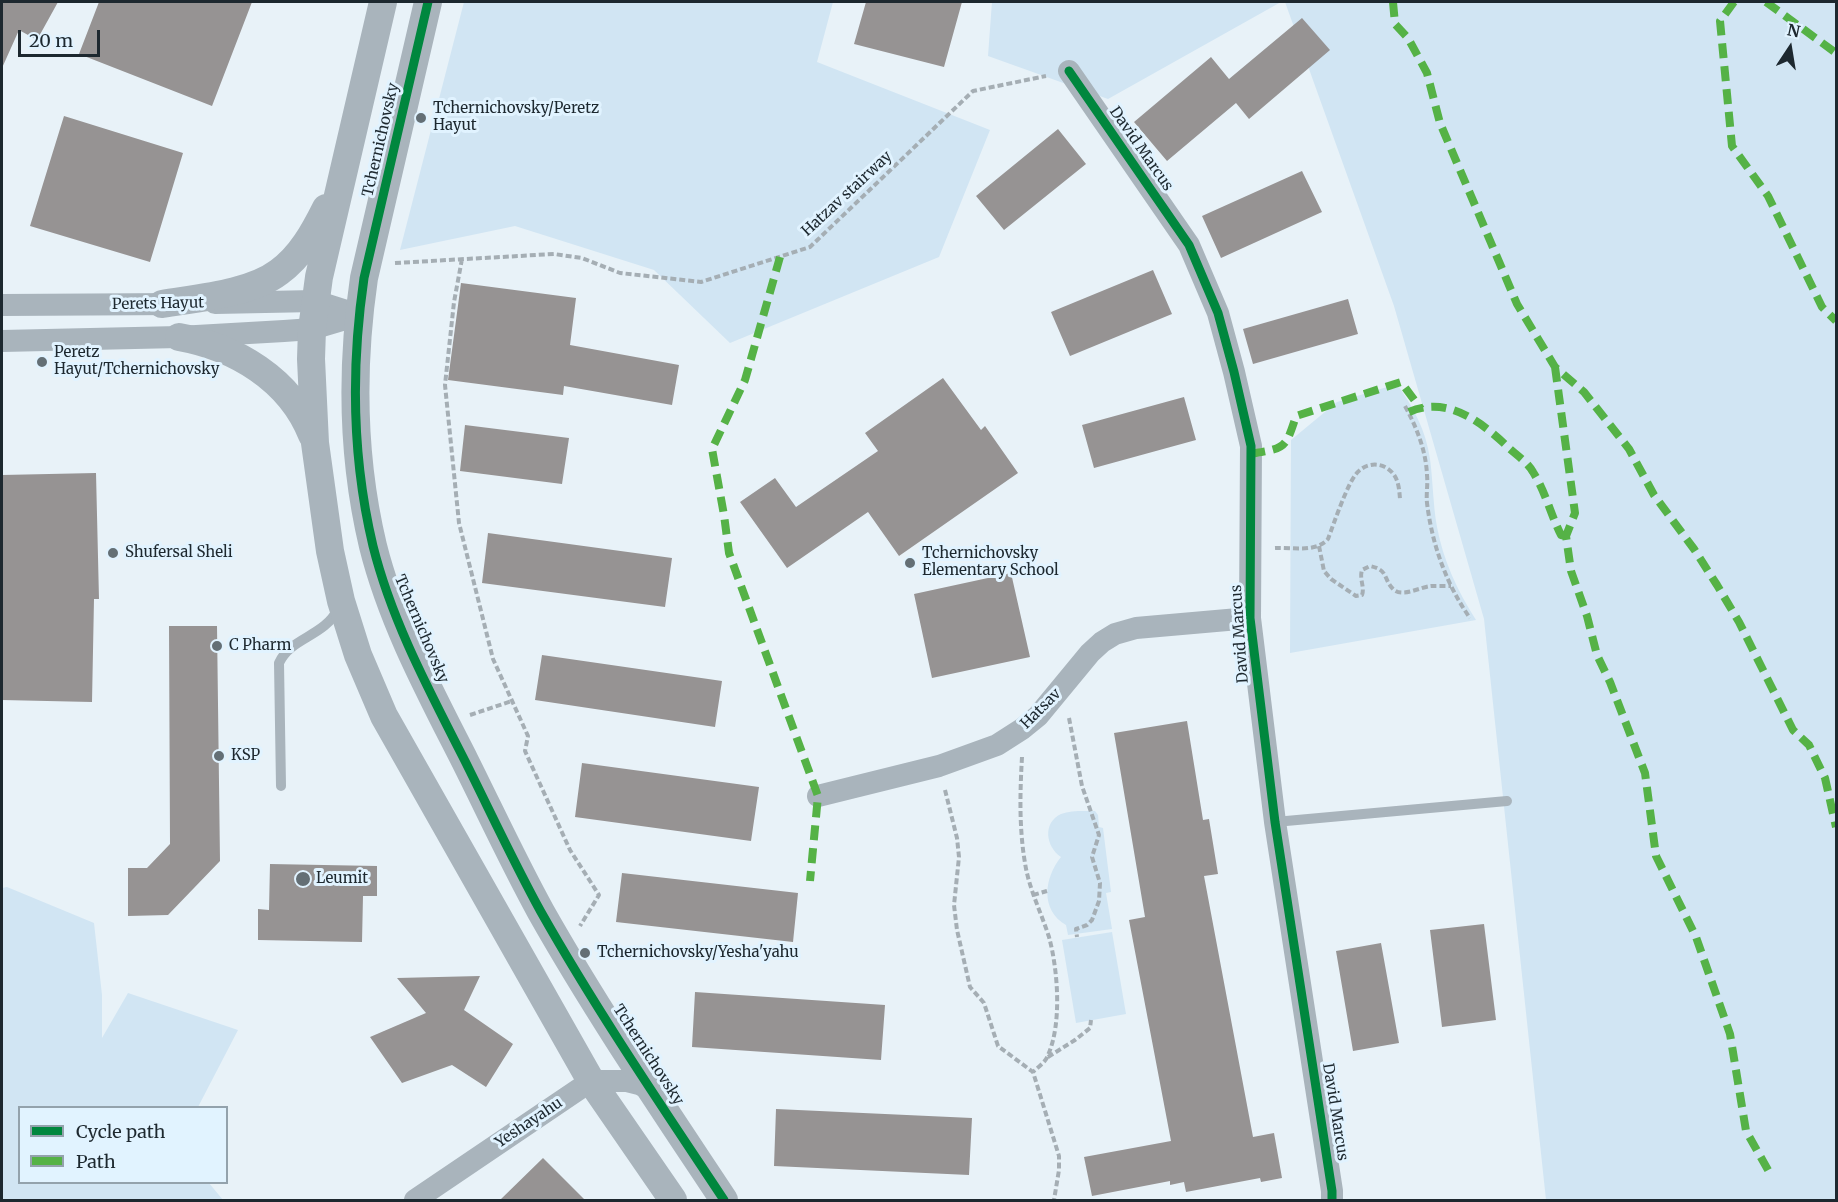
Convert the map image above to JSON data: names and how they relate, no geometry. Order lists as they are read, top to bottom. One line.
{"streets":{"street":["Tchernichovsky","David Marcus","Perets Hayut","Hatsav","Yeshayahu"],"path":["Hatzav stairway"]},"crossings":[["Tchernichovsky","Perets Hayut"],["Tchernichovsky","Yeshayahu"],["David Marcus","Hatzav stairway"],["David Marcus","Hatsav"]],"places":["Tchernichovsky/Peretz Hayut","Peretz Hayut/Tchernichovsky","Shufersal Sheli","Tchernichovsky Elementary School","C Pharm","KSP","Leumit","Tchernichovsky/Yesha'yahu"],"legend":["Cycle path","Path"],"scale_bar":"20 m","north":"top"}
